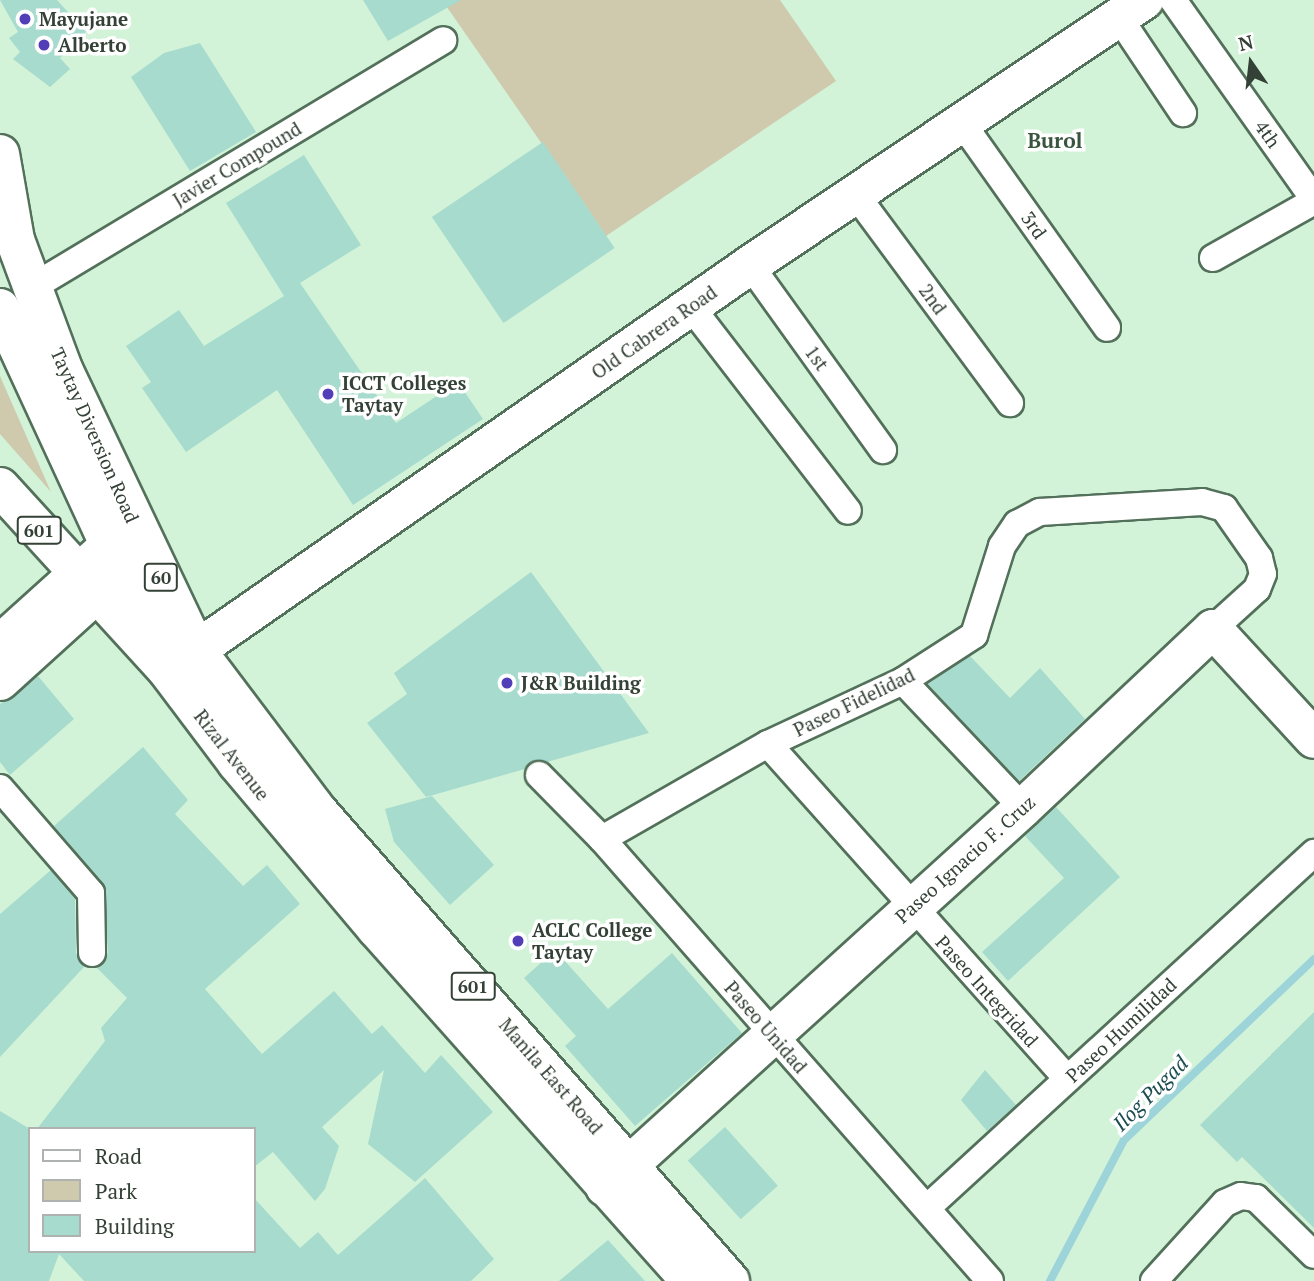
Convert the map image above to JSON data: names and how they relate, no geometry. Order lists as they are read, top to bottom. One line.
{"streets":{"main road":["Old Cabrera Road","Taytay Diversion Road","601","60","Rizal Avenue","Paseo Ignacio F. Cruz","Manila East Road"],"street":["4th","Javier Compound","3rd","2nd","1st","Paseo Fidelidad","Paseo Integridad","Paseo Unidad","Paseo Humilidad"]},"crossings":[["Javier Compound","Taytay Diversion Road"],["3rd","Old Cabrera Road"],["2nd","Old Cabrera Road"],["Old Cabrera Road","1st"],["Old Cabrera Road","Taytay Diversion Road"],["Old Cabrera Road","Rizal Avenue"],["Taytay Diversion Road","Rizal Avenue"],["Paseo Fidelidad","Paseo Ignacio F. Cruz"],["Paseo Fidelidad","Paseo Integridad"],["Paseo Fidelidad","Paseo Unidad"],["Rizal Avenue","Manila East Road"],["Paseo Ignacio F. Cruz","Paseo Integridad"],["Paseo Ignacio F. Cruz","Paseo Unidad"],["Paseo Ignacio F. Cruz","Manila East Road"],["Paseo Integridad","Paseo Humilidad"],["Paseo Unidad","Paseo Humilidad"]],"districts":["Burol"],"water":["Ilog Pugad"],"places":["Mayujane","Alberto","ICCT Colleges Taytay","J&R Building","ACLC College Taytay"],"legend":["Road","Park","Building"],"north":"top"}
